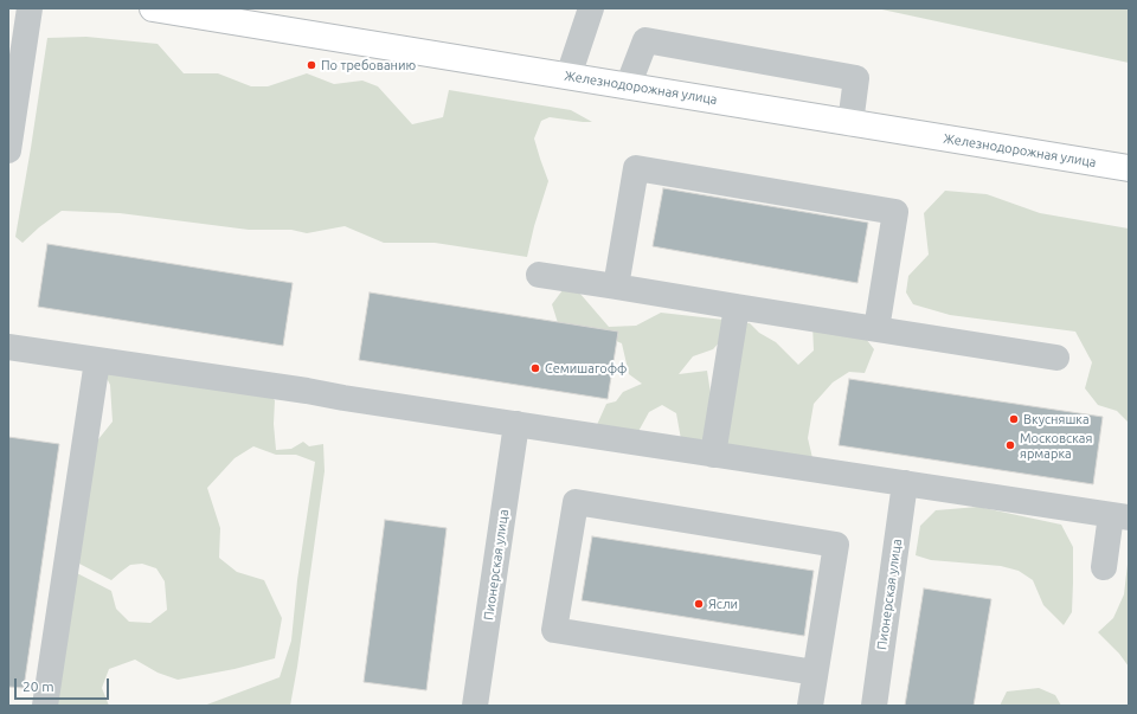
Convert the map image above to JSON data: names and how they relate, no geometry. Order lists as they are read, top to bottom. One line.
{"streets":{"main road":["Железнодорожная улица"],"street":["Пионерская улица"]},"places":["По требованию","Семишагофф","Вкусняшка","Московская ярмарка","Ясли"],"scale_bar":"20 m"}
